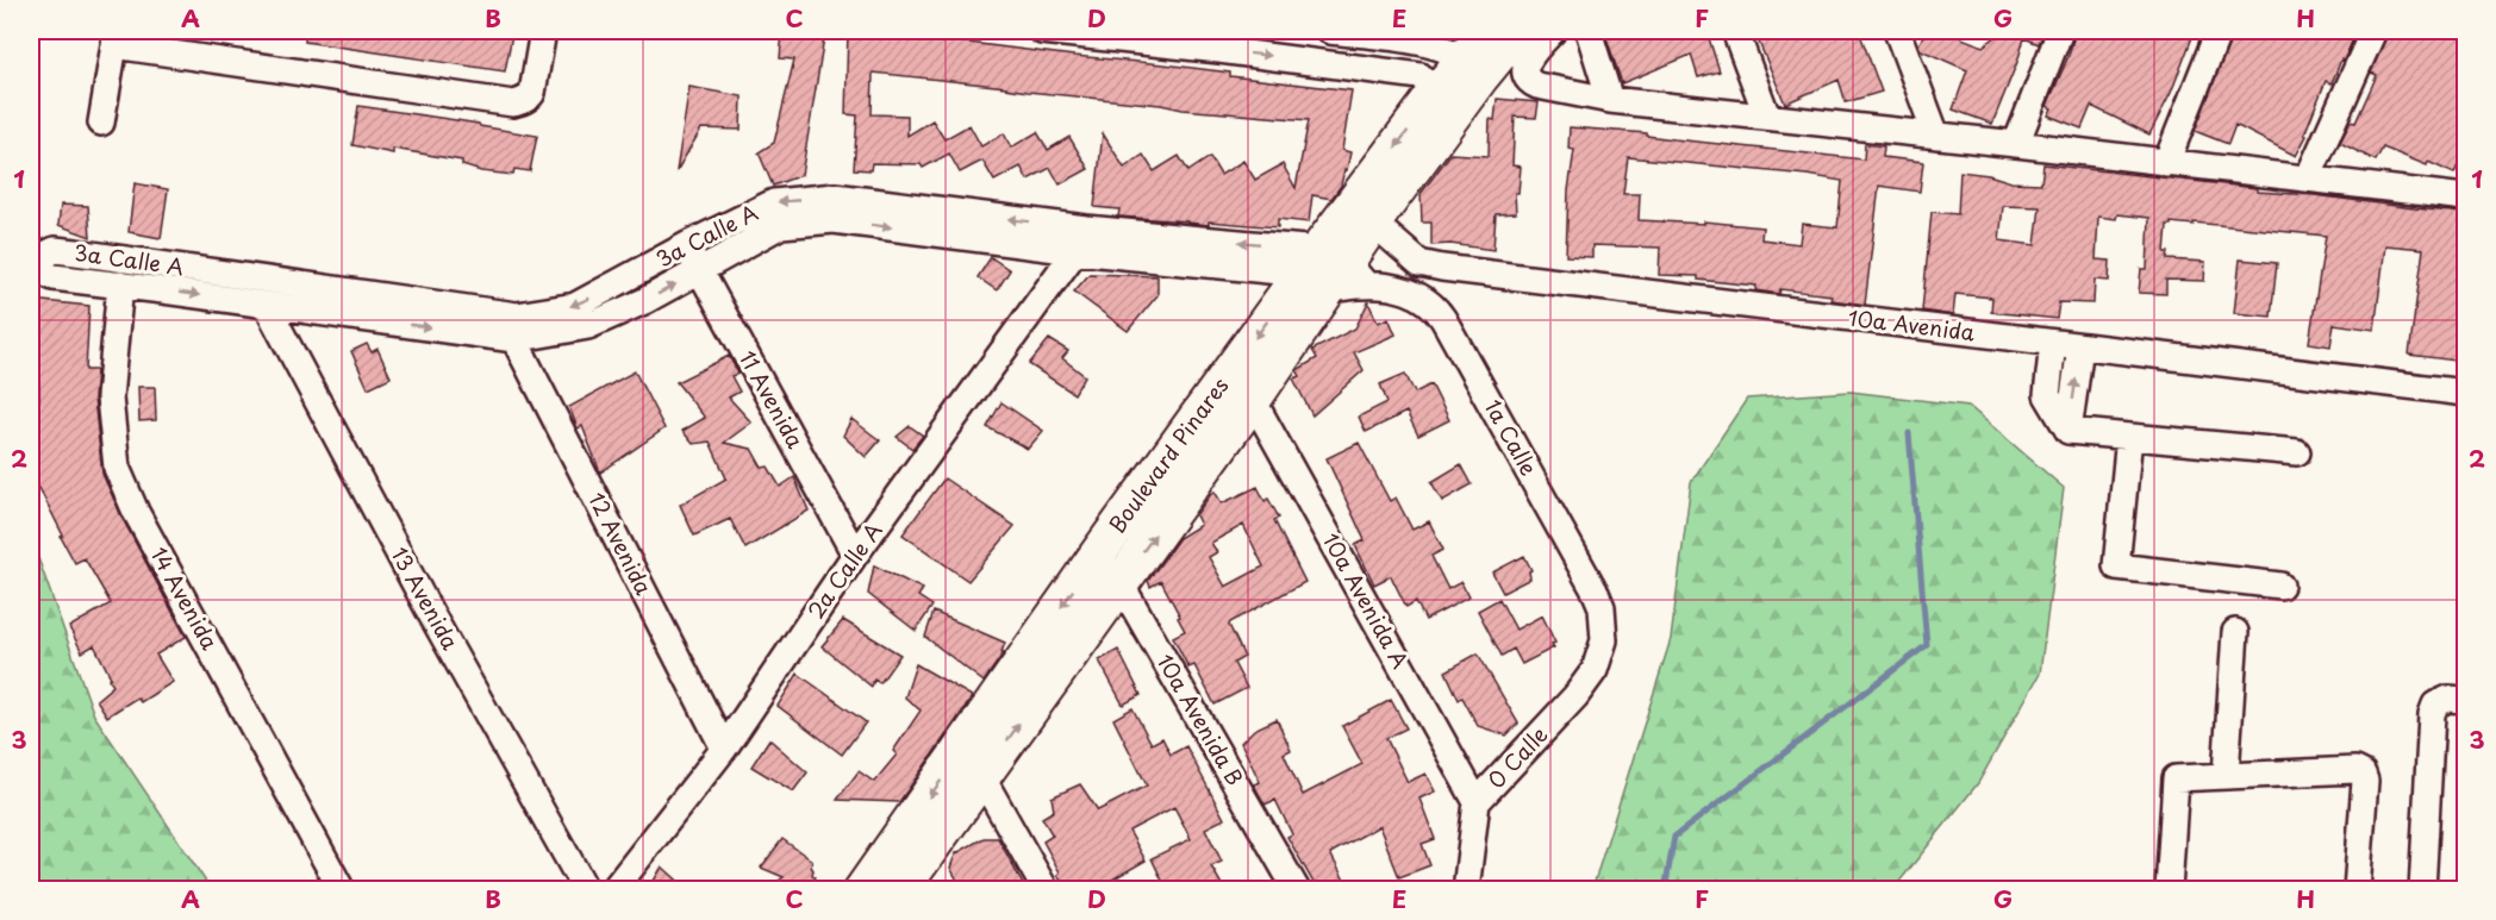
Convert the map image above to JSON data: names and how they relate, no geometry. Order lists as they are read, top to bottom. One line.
{"streets":{"street":["3a Calle A","10a Avenida","11 Avenida","1a Calle","Boulevard Pinares","12 Avenida","2a Calle A","14 Avenida","13 Avenida","10a Avenida A","10a Avenida B","0 Calle"]},"crossings":[["3a Calle A","11 Avenida"],["3a Calle A","1a Calle"],["3a Calle A","Boulevard Pinares"],["3a Calle A","12 Avenida"],["3a Calle A","2a Calle A"],["3a Calle A","14 Avenida"],["3a Calle A","13 Avenida"],["10a Avenida","Boulevard Pinares"],["11 Avenida","2a Calle A"],["1a Calle","Boulevard Pinares"],["1a Calle","0 Calle"],["Boulevard Pinares","10a Avenida A"],["Boulevard Pinares","10a Avenida B"],["12 Avenida","2a Calle A"],["10a Avenida A","0 Calle"]],"grid":{"columns":["A","B","C","D","E","F","G","H"],"rows":["1","2","3"]}}
